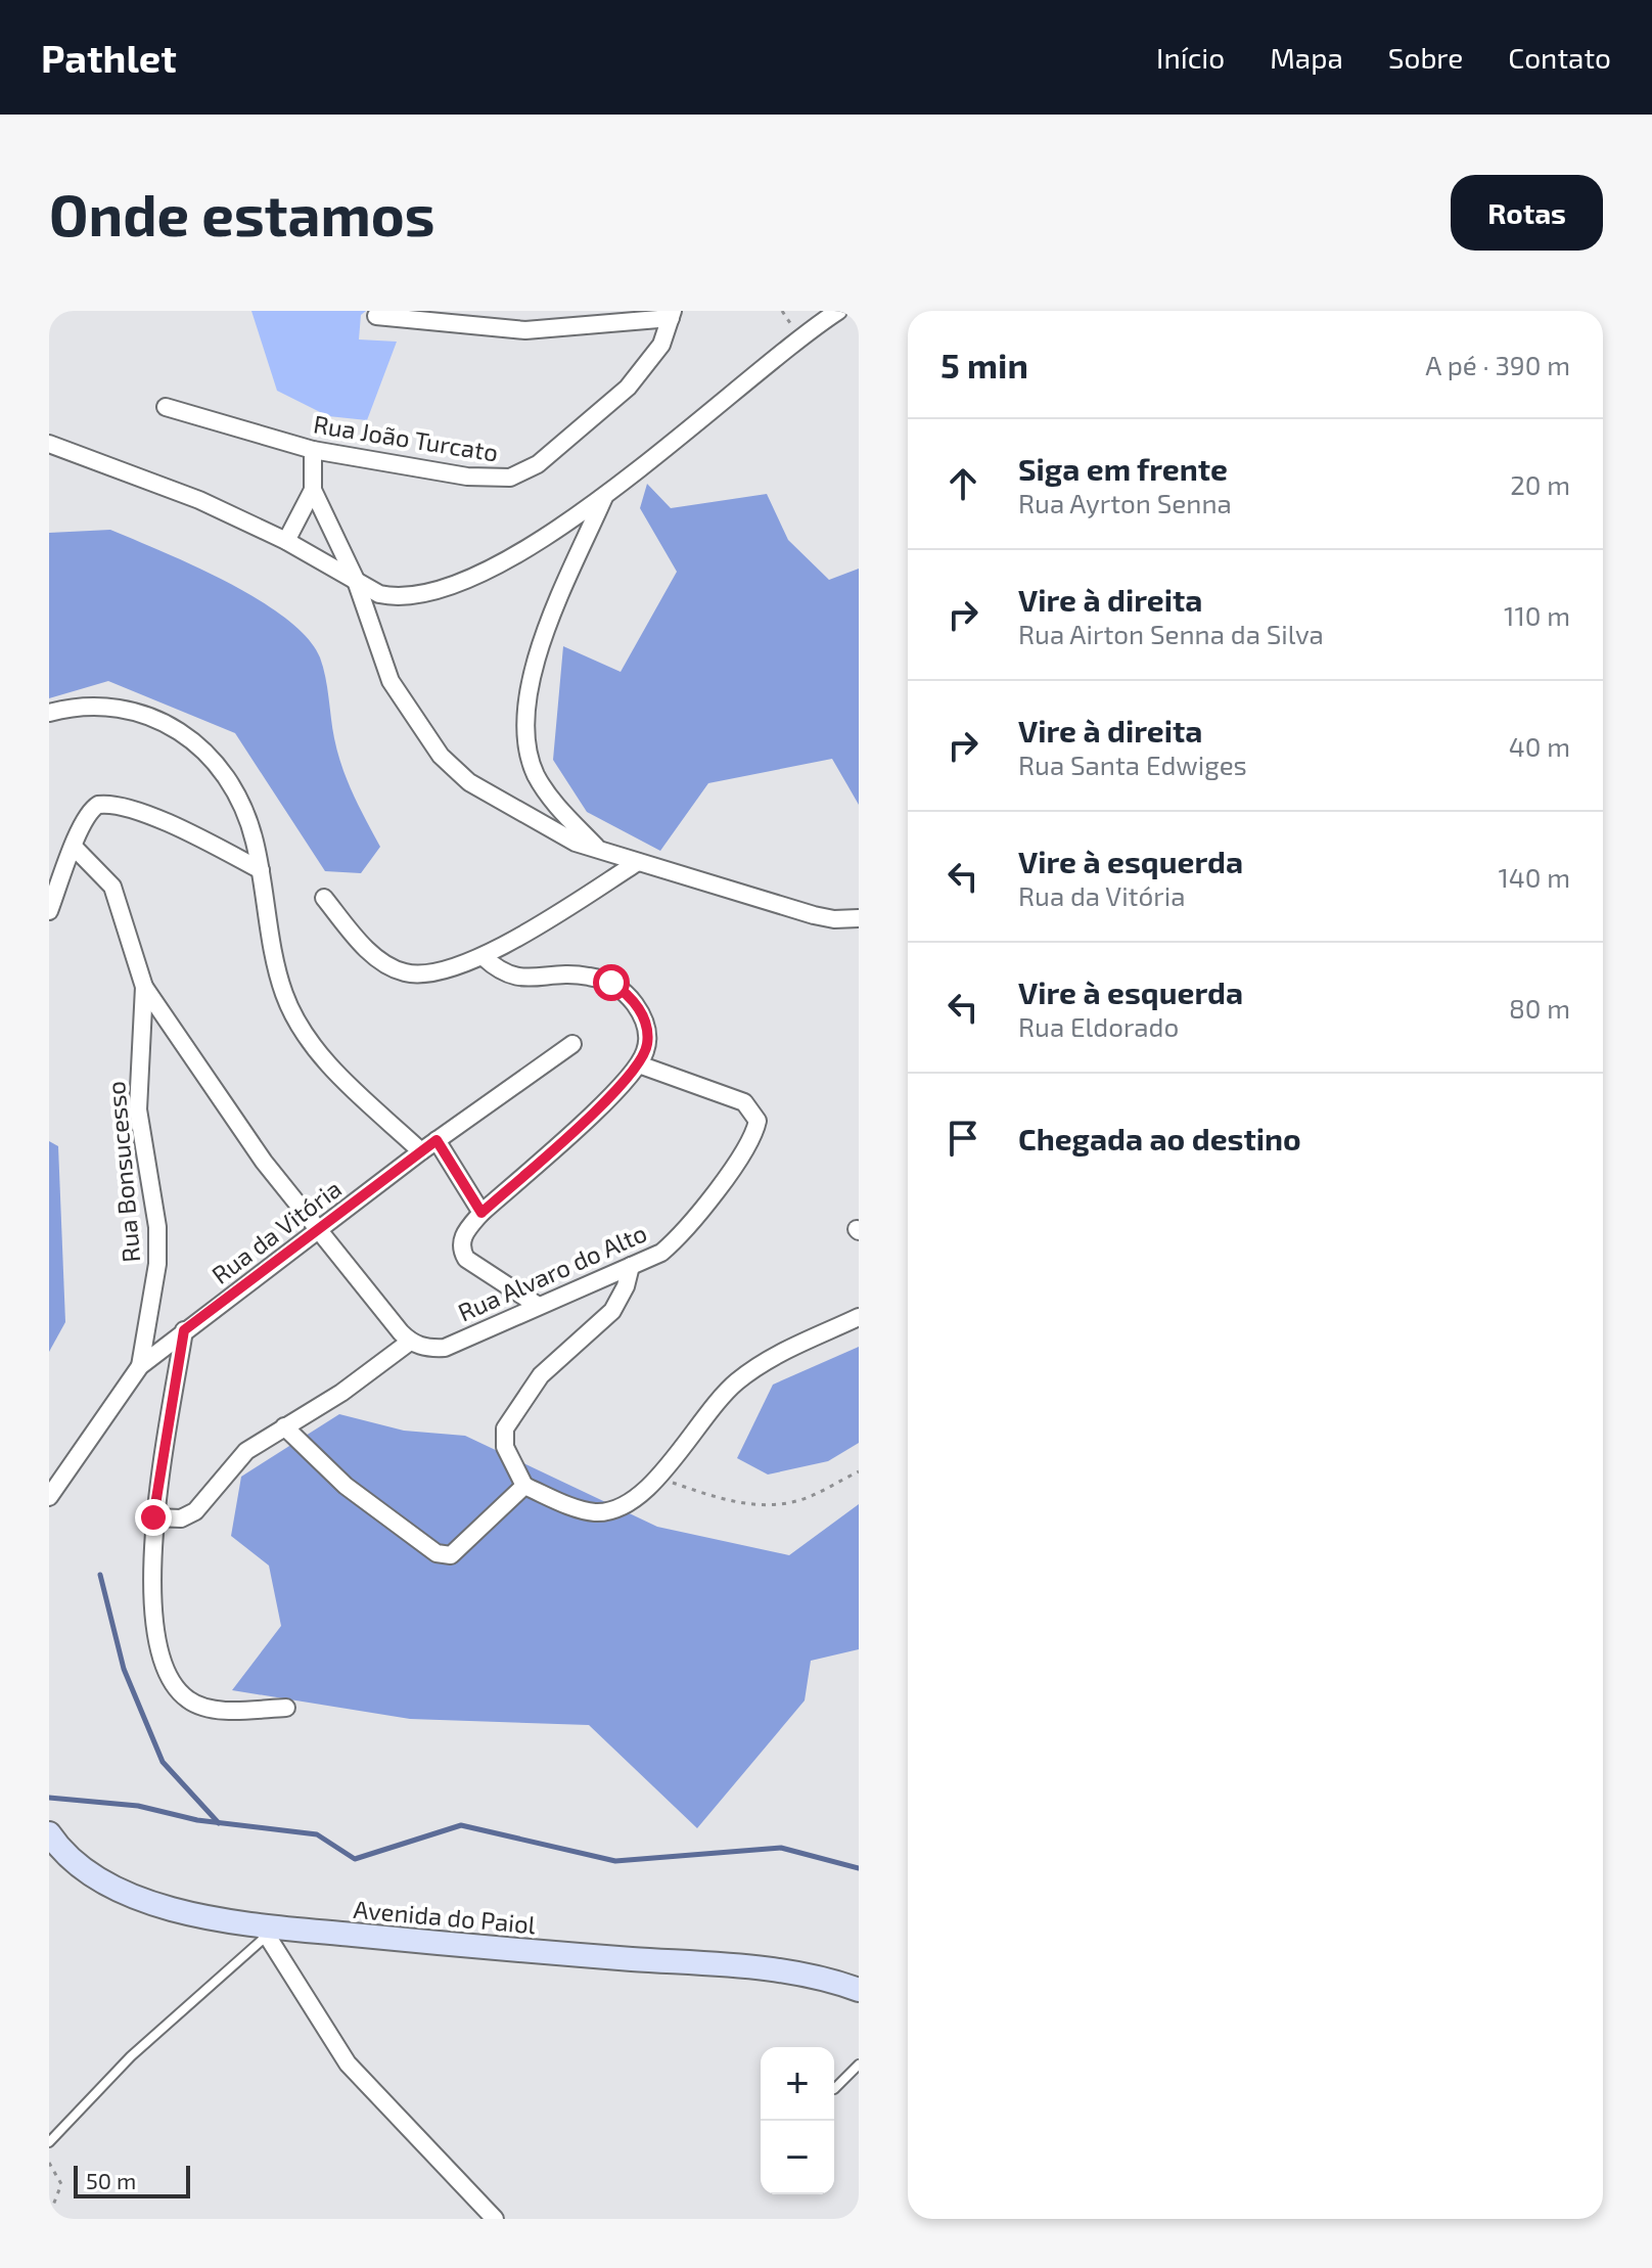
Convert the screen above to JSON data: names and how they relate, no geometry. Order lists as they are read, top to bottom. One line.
{"streets":{"street":["Rua João Turcato","Rua Bonsucesso","Rua da Vitória","Rua Alvaro do Alto","Avenida do Paiol"]},"crossings":[["Rua Bonsucesso","Rua da Vitória"]],"scale_bar":"50 m","page":{"header":"Pathlet","nav":["Início","Mapa","Sobre","Contato"],"buttons":"Rotas","title":"Onde estamos","heading":["5 min","A pé · 390 m"],"list":[["Siga em frente","Rua Ayrton Senna","20 m"],["Vire à direita","Rua Airton Senna da Silva","110 m"],["Vire à direita","Rua Santa Edwiges","40 m"],["Vire à esquerda","Rua da Vitória","140 m"],["Vire à esquerda","Rua Eldorado","80 m"],"Chegada ao destino"],"map_buttons":["+","−"],"scale":"50 m"}}
